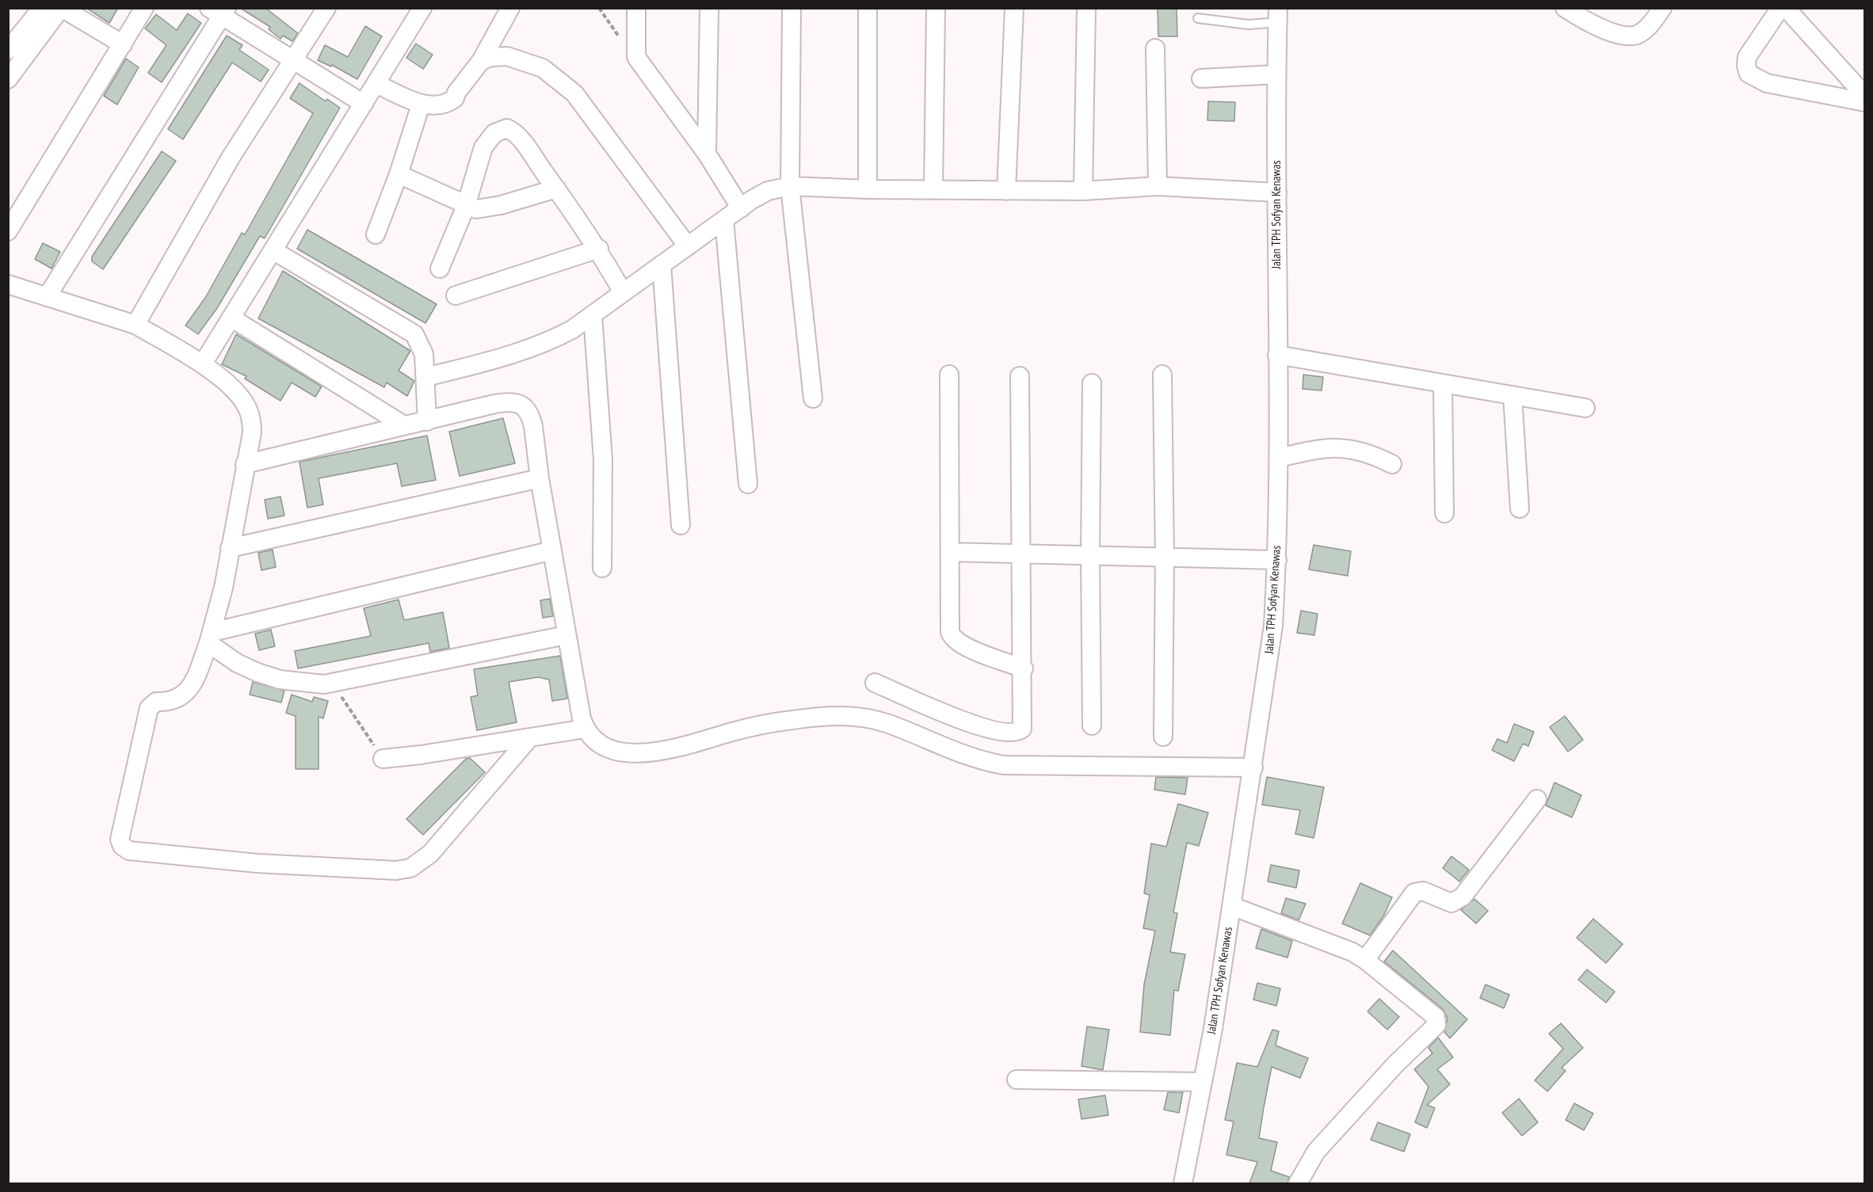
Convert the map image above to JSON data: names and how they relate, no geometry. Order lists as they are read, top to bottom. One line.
{"streets":{"street":["Jalan TPH Sofyan Kenawas"]}}
